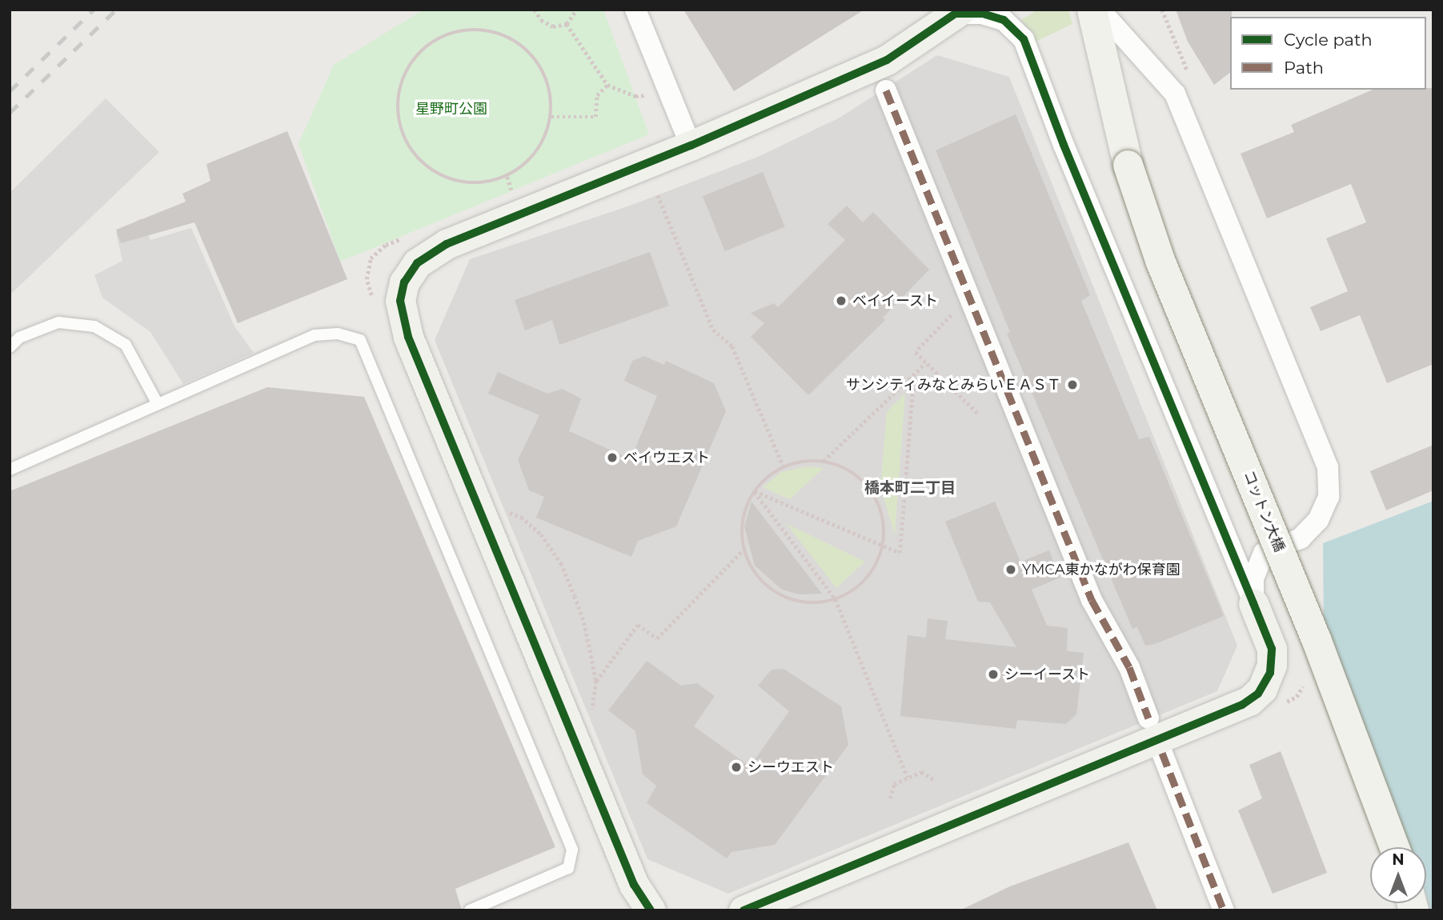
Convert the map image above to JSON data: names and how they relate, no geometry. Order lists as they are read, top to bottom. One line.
{"streets":{"street":["コットン大橋"]},"districts":["橋本町二丁目"],"parks":["星野町公園"],"places":["ベイイースト","サンシティみなとみらいＥＡＳＴ","ベイウエスト","YMCA東かながわ保育園","シーイースト","シーウエスト"],"legend":["Cycle path","Path"],"north":"top"}
